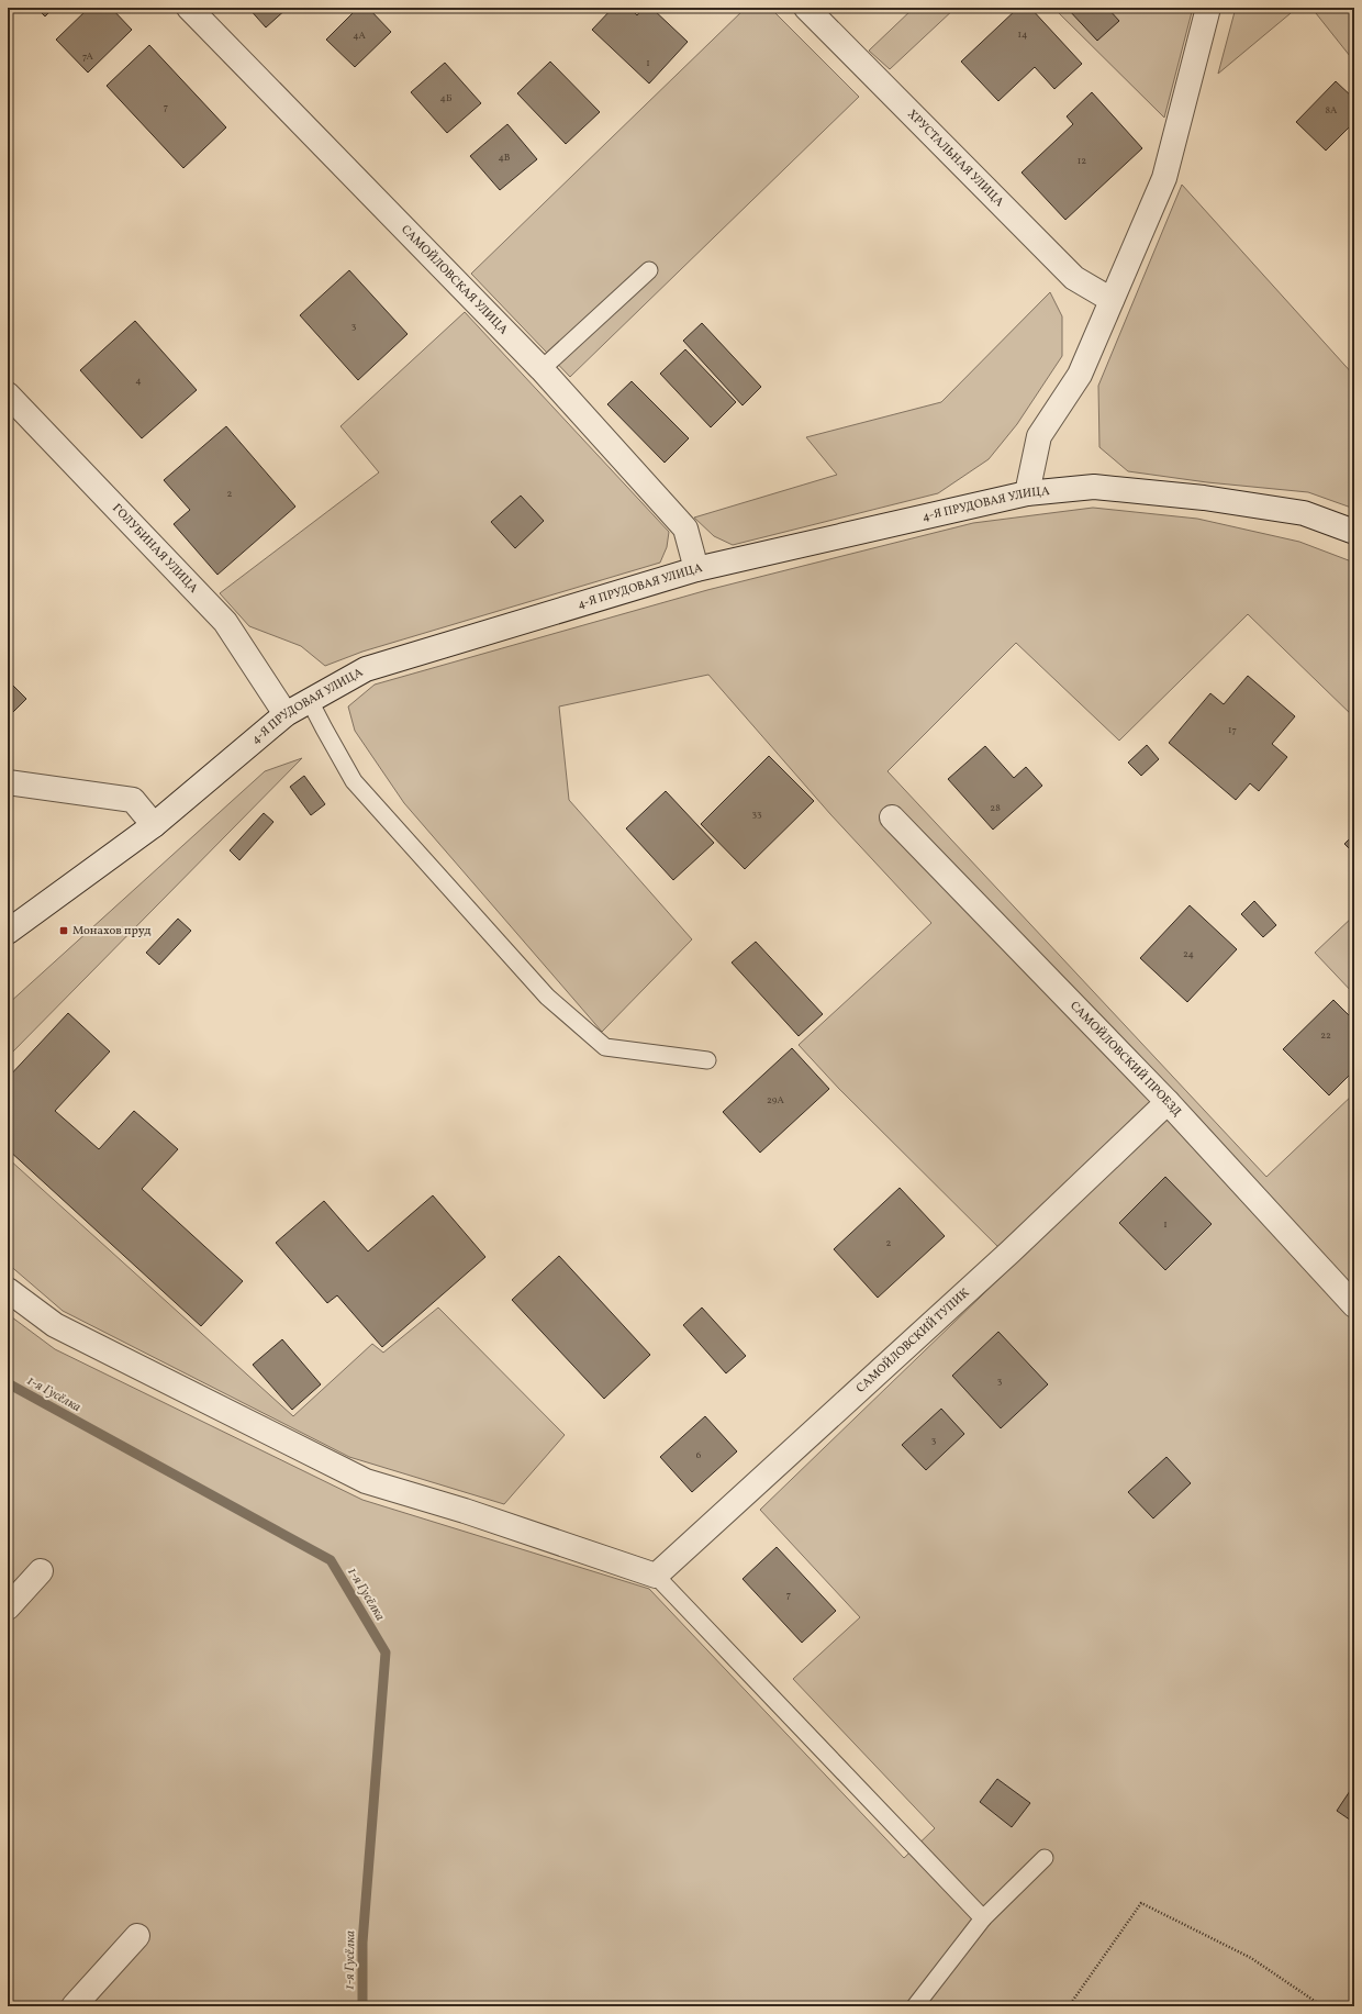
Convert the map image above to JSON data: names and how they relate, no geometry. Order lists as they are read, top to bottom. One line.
{"streets":{"street":["ХРУСТАЛЬНАЯ УЛИЦА","САМОЙЛОВСКАЯ УЛИЦА","4-Я ПРУДОВАЯ УЛИЦА","ГОЛУБИНАЯ УЛИЦА","САМОЙЛОВСКИЙ ПРОЕЗД","САМОЙЛОВСКИЙ ТУПИК"]},"crossings":[["САМОЙЛОВСКАЯ УЛИЦА","4-Я ПРУДОВАЯ УЛИЦА"],["4-Я ПРУДОВАЯ УЛИЦА","ГОЛУБИНАЯ УЛИЦА"],["САМОЙЛОВСКИЙ ПРОЕЗД","САМОЙЛОВСКИЙ ТУПИК"]],"water":["1-я Гусёлка"],"places":{"transit":["Монахов пруд"]},"house_numbers":["14","4А","7А","1","4Б","7","8А","4В","12","3","4","2","17","28","33","24","22","29А","1","2","3","3","6","7"]}
